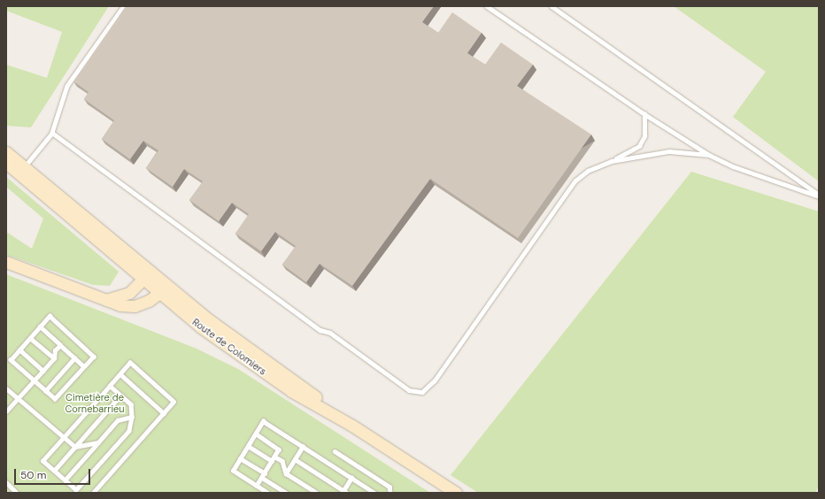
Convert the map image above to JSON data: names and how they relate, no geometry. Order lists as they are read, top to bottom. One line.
{"streets":{"main road":["Route de Colomiers"]},"parks":["Cimetière de Cornebarrieu"],"scale_bar":"50 m"}
